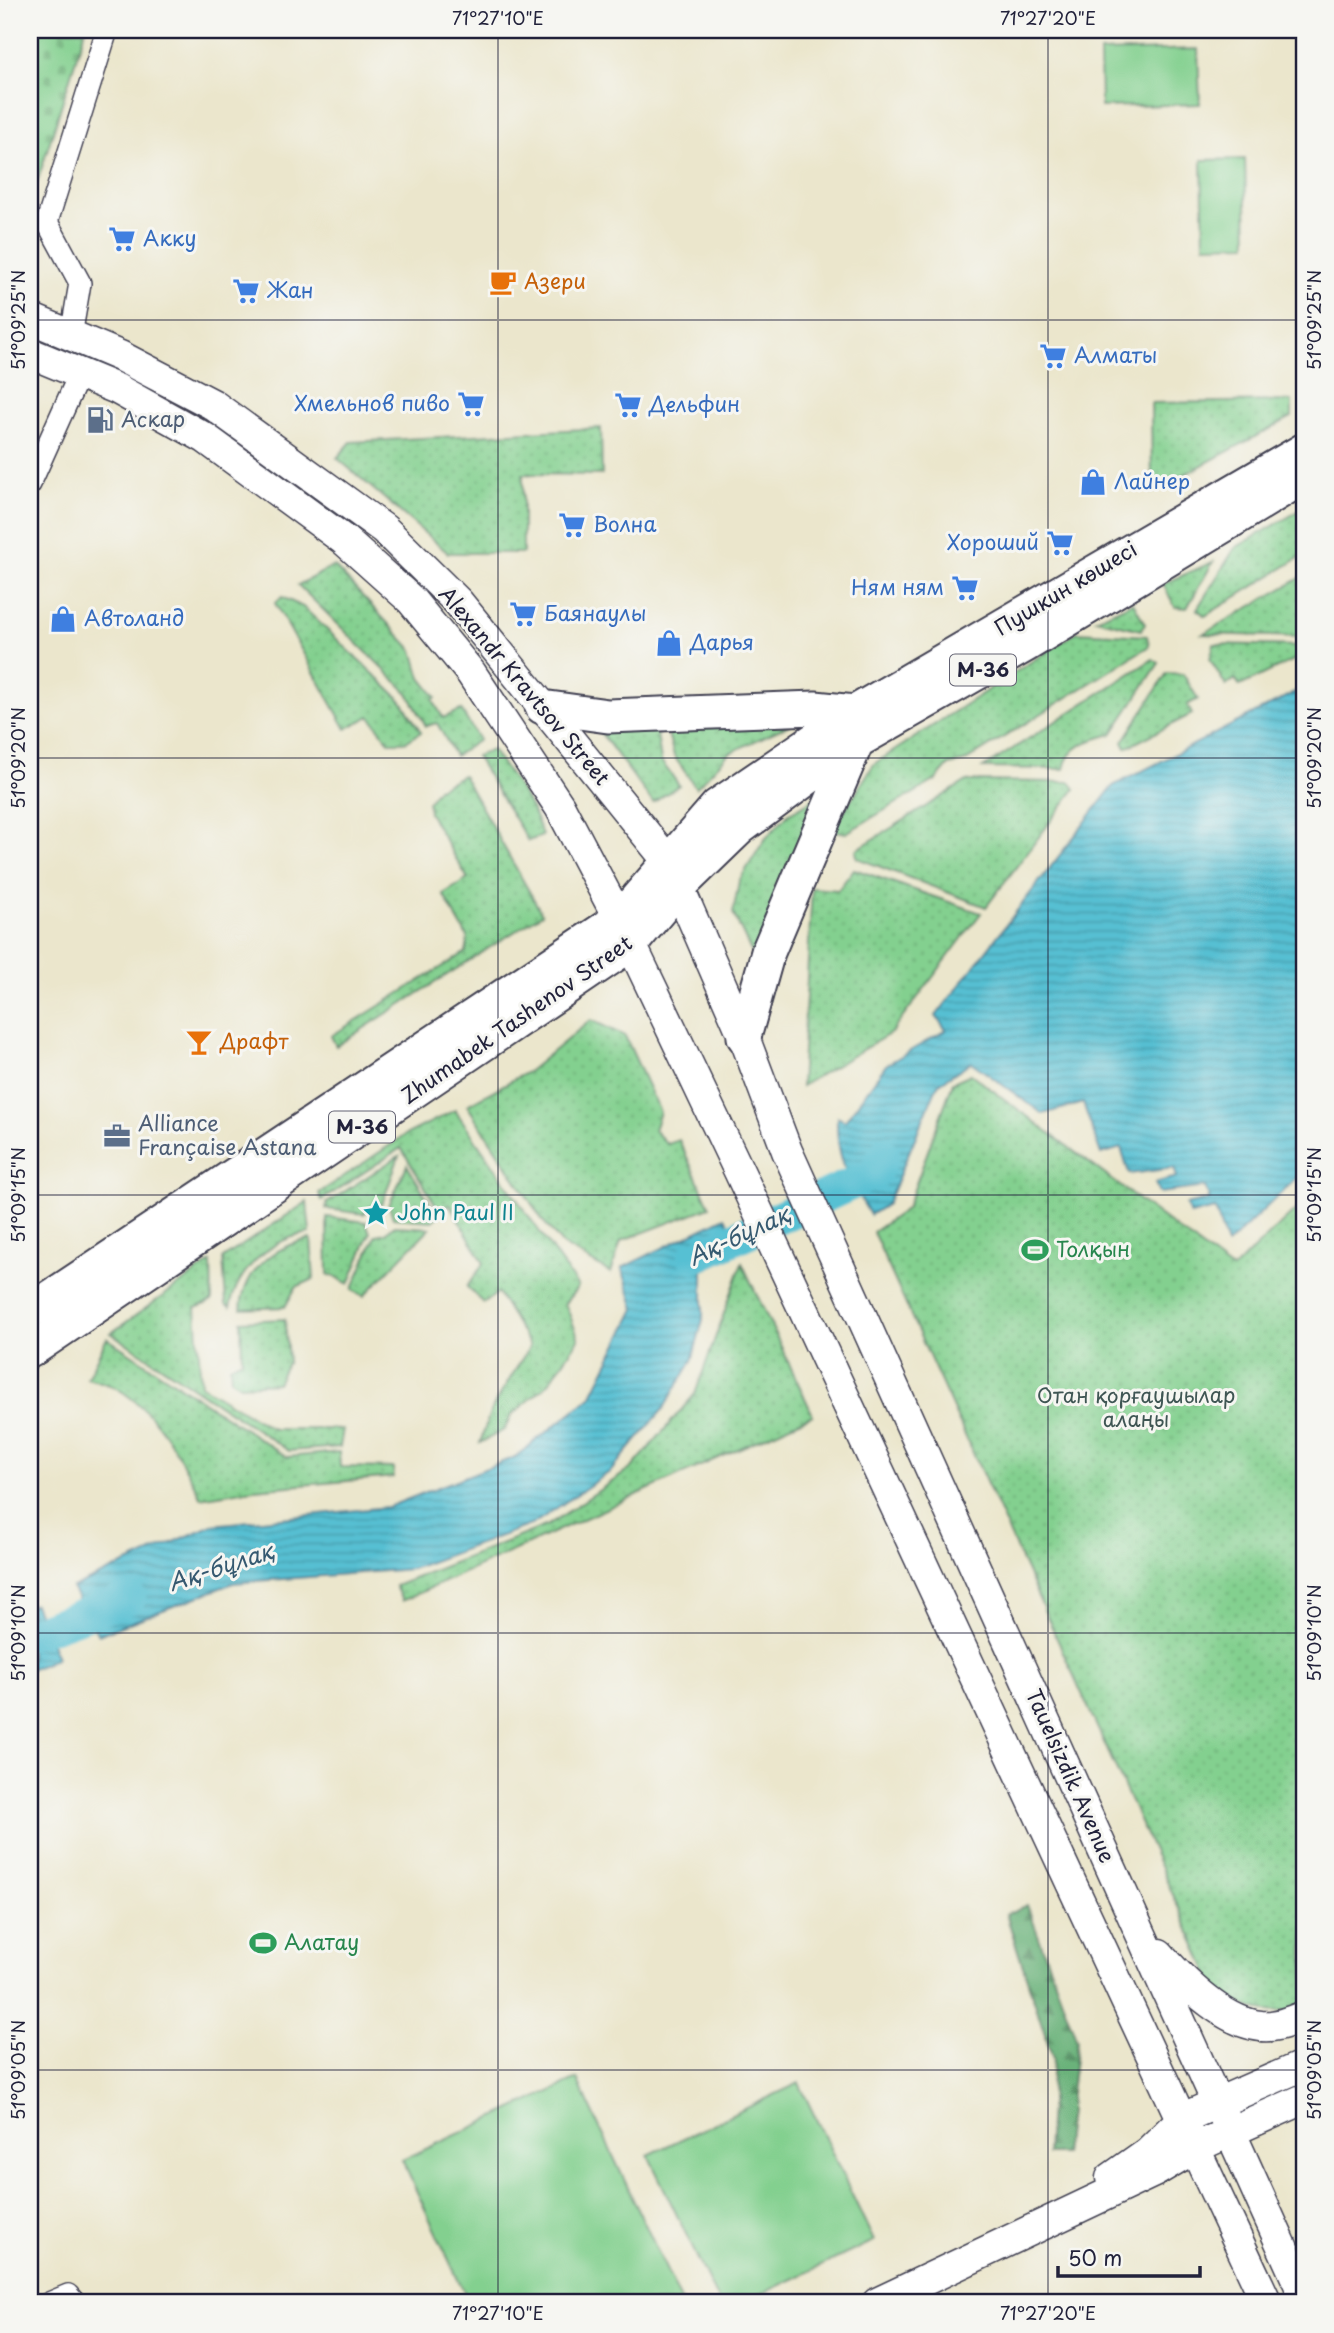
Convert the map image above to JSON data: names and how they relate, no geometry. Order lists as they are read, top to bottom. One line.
{"streets":{"main road":["Пушкин көшесі","M-36","Alexandr Kravtsov Street","Zhumabek Tashenov Street","Tauelsizdik Avenue"]},"crossings":[["Пушкин көшесі","Alexandr Kravtsov Street"],["Пушкин көшесі","Zhumabek Tashenov Street"],["Alexandr Kravtsov Street","Zhumabek Tashenov Street"],["Alexandr Kravtsov Street","Tauelsizdik Avenue"]],"water":["Ақ-бұлақ"],"parks":["Отан қорғаушылар алаңы"],"places":{"supermarket":["Акку","Жан","Алматы","Хмельнов пиво","Дельфин","Волна","Хороший","Ням ням","Баянаулы"],"cafe":["Азери"],"fuel station":["Аскар"],"shop":["Лайнер","Автоланд","Дарья"],"bar":["Драфт"],"office":["Alliance Française Astana"],"place":["John Paul II"],"sports":["Толқын","Алатау"]},"scale_bar":"50 m","coordinates":["71°27'10\"E","71°27'20\"E","51°09'25\"N","51°09'20\"N","51°09'15\"N","51°09'10\"N","51°09'05\"N"]}
